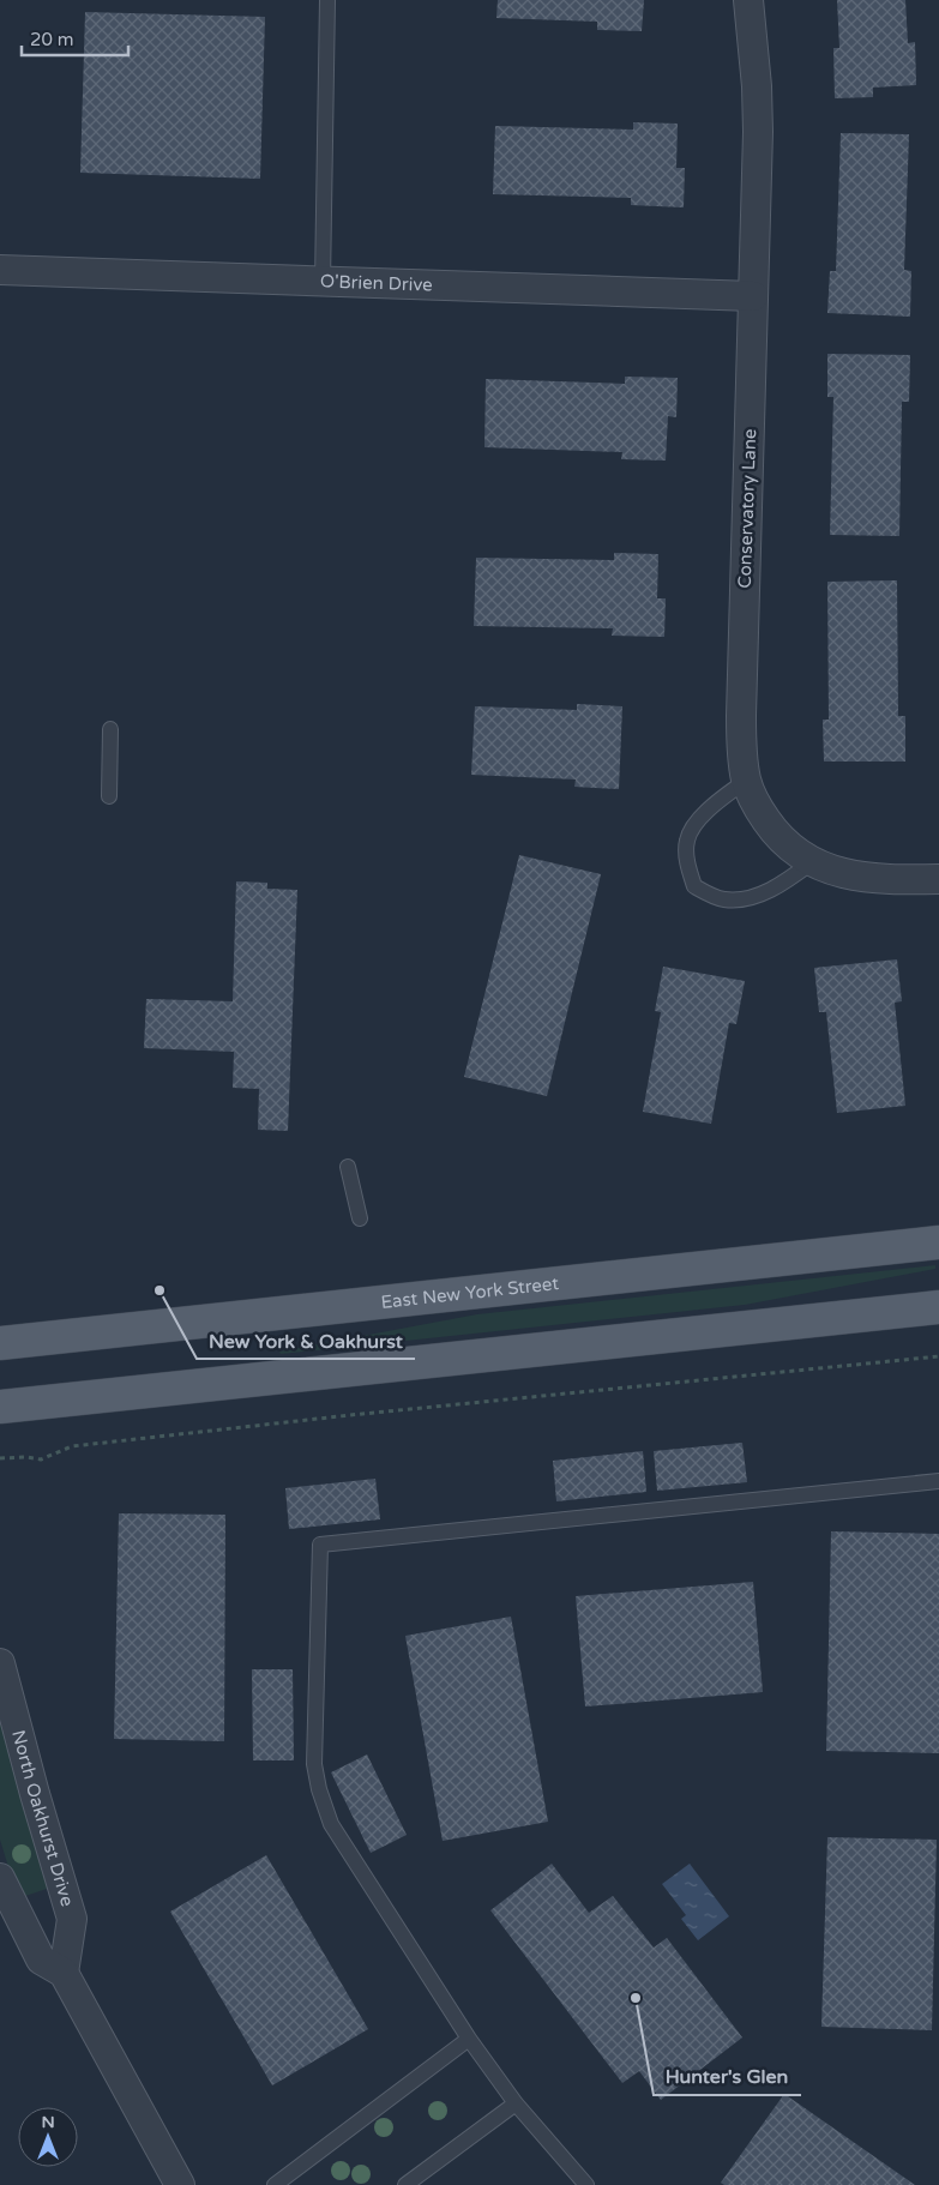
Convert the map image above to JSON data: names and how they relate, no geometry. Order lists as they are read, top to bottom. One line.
{"streets":{"main road":["East New York Street"],"street":["O'Brien Drive","Conservatory Lane","North Oakhurst Drive"]},"crossings":[["O'Brien Drive","Conservatory Lane"]],"places":["New York & Oakhurst","Hunter's Glen"],"scale_bar":"20 m","north":"top"}
